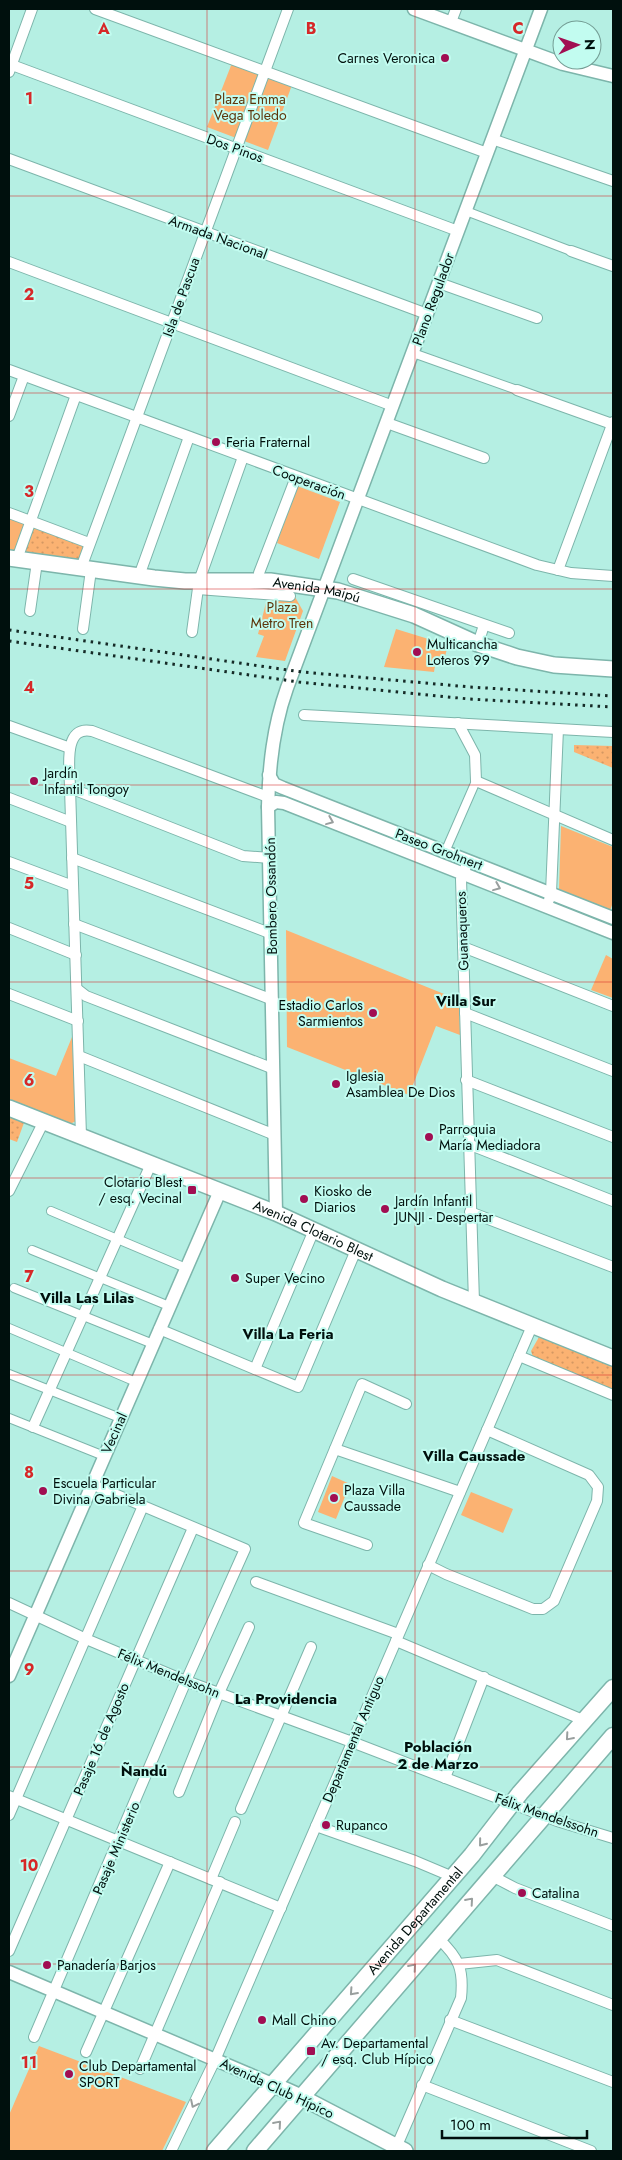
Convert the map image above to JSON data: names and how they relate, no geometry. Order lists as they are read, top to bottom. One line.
{"streets":{"main road":["Avenida Maipú","Avenida Clotario Blest","Avenida Departamental","Avenida Club Hípico"],"street":["Dos Pinos","Armada Nacional","Isla de Pascua","Plano Regulador","Cooperación","Paseo Grohnert","Bombero Ossandón","Guanaqueros","Vecinal","Félix Mendelssohn","Pasaje 16 de Agosto","Departamental Antiguo","Pasaje Ministerio"]},"crossings":[["Dos Pinos","Isla de Pascua"],["Dos Pinos","Plano Regulador"],["Armada Nacional","Isla de Pascua"],["Armada Nacional","Plano Regulador"],["Isla de Pascua","Cooperación"],["Isla de Pascua","Avenida Maipú"],["Plano Regulador","Cooperación"],["Plano Regulador","Avenida Maipú"],["Plano Regulador","Bombero Ossandón"],["Avenida Maipú","Bombero Ossandón"],["Paseo Grohnert","Bombero Ossandón"],["Paseo Grohnert","Guanaqueros"],["Bombero Ossandón","Avenida Clotario Blest"],["Guanaqueros","Avenida Clotario Blest"],["Avenida Clotario Blest","Vecinal"],["Avenida Clotario Blest","Departamental Antiguo"],["Vecinal","Félix Mendelssohn"],["Félix Mendelssohn","Pasaje 16 de Agosto"],["Félix Mendelssohn","Departamental Antiguo"],["Félix Mendelssohn","Pasaje Ministerio"],["Félix Mendelssohn","Avenida Departamental"],["Pasaje 16 de Agosto","Pasaje Ministerio"],["Departamental Antiguo","Avenida Club Hípico"],["Pasaje Ministerio","Avenida Club Hípico"],["Avenida Departamental","Avenida Club Hípico"]],"districts":["Villa Sur","Villa Las Lilas","Villa La Feria","Villa Caussade","La Providencia","Población 2 de Marzo","Ñandú"],"parks":["Plaza Emma Vega Toledo","Plaza Metro Tren"],"places":{"other":["Carnes Veronica","Feria Fraternal","Multicancha Loteros 99","Jardín Infantil Tongoy","Estadio Carlos Sarmientos","Iglesia Asamblea De Dios","Parroquia María Mediadora","Kiosko de Diarios","Jardín Infantil JUNJI - Despertar","Super Vecino","Escuela Particular Divina Gabriela","Plaza Villa Caussade","Rupanco","Catalina","Panadería Barjos","Mall Chino","Club Departamental SPORT"],"transit":["Clotario Blest / esq. Vecinal","Av. Departamental / esq. Club Hípico"]},"scale_bar":"100 m","north":"right","grid":{"columns":["A","B","C"],"rows":["1","2","3","4","5","6","7","8","9","10","11"]}}
